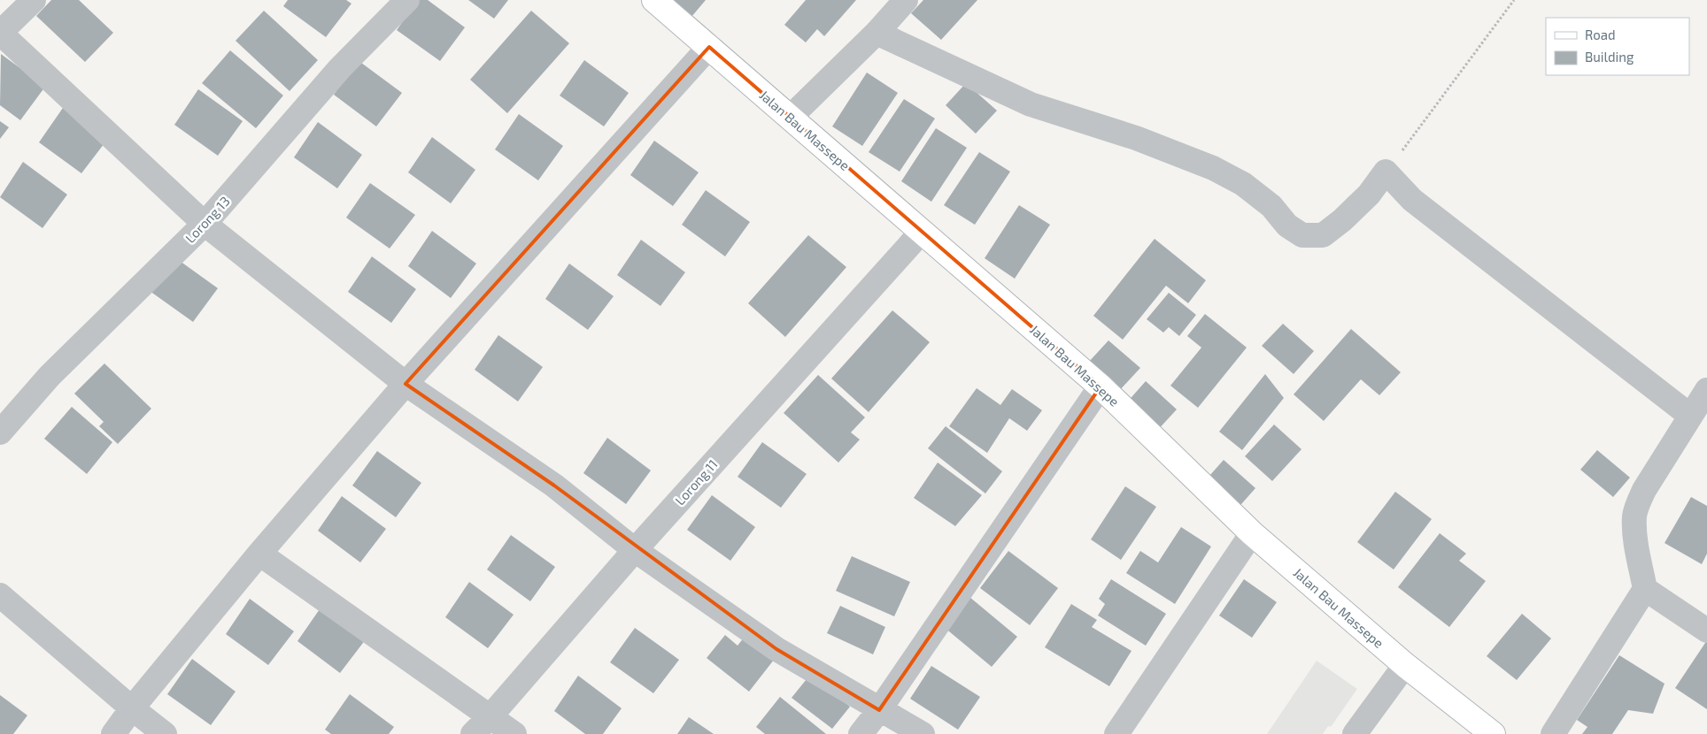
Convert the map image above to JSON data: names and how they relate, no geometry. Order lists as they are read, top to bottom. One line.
{"streets":{"main road":["Jalan Bau Massepe"],"street":["Lorong 13","Lorong 11"]},"crossings":[["Jalan Bau Massepe","Lorong 11"]],"legend":["Road","Building"]}
